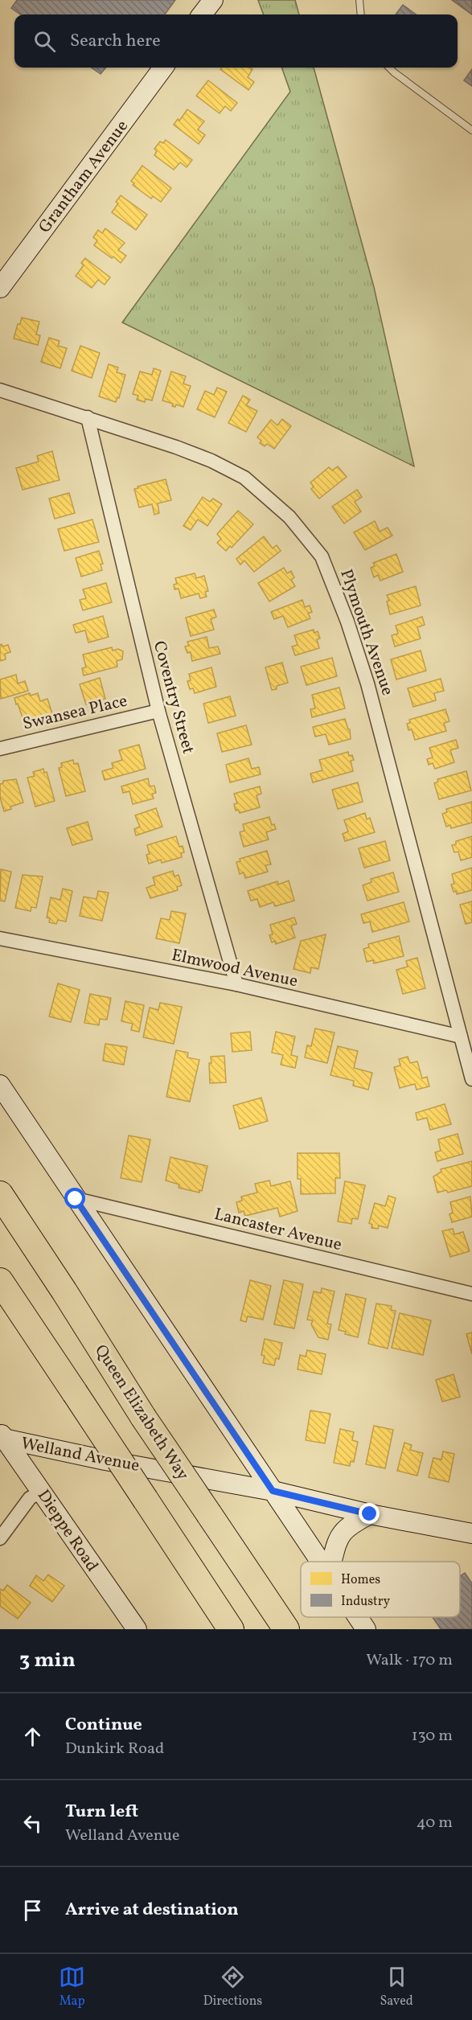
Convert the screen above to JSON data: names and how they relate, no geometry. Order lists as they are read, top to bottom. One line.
{"streets":{"highway":["Queen Elizabeth Way"],"street":["Grantham Avenue","Plymouth Avenue","Coventry Street","Swansea Place","Elmwood Avenue","Lancaster Avenue","Welland Avenue","Dieppe Road"]},"crossings":[["Plymouth Avenue","Coventry Street"],["Plymouth Avenue","Elmwood Avenue"],["Coventry Street","Swansea Place"],["Coventry Street","Elmwood Avenue"],["Welland Avenue","Dieppe Road"]],"legend":["Homes","Industry"],"page":{"search":"Search here","heading":["3 min","Walk · 170 m"],"list":[["Continue","Dunkirk Road","130 m"],["Turn left","Welland Avenue","40 m"],"Arrive at destination"],"nav":["Map","Directions","Saved"]}}
